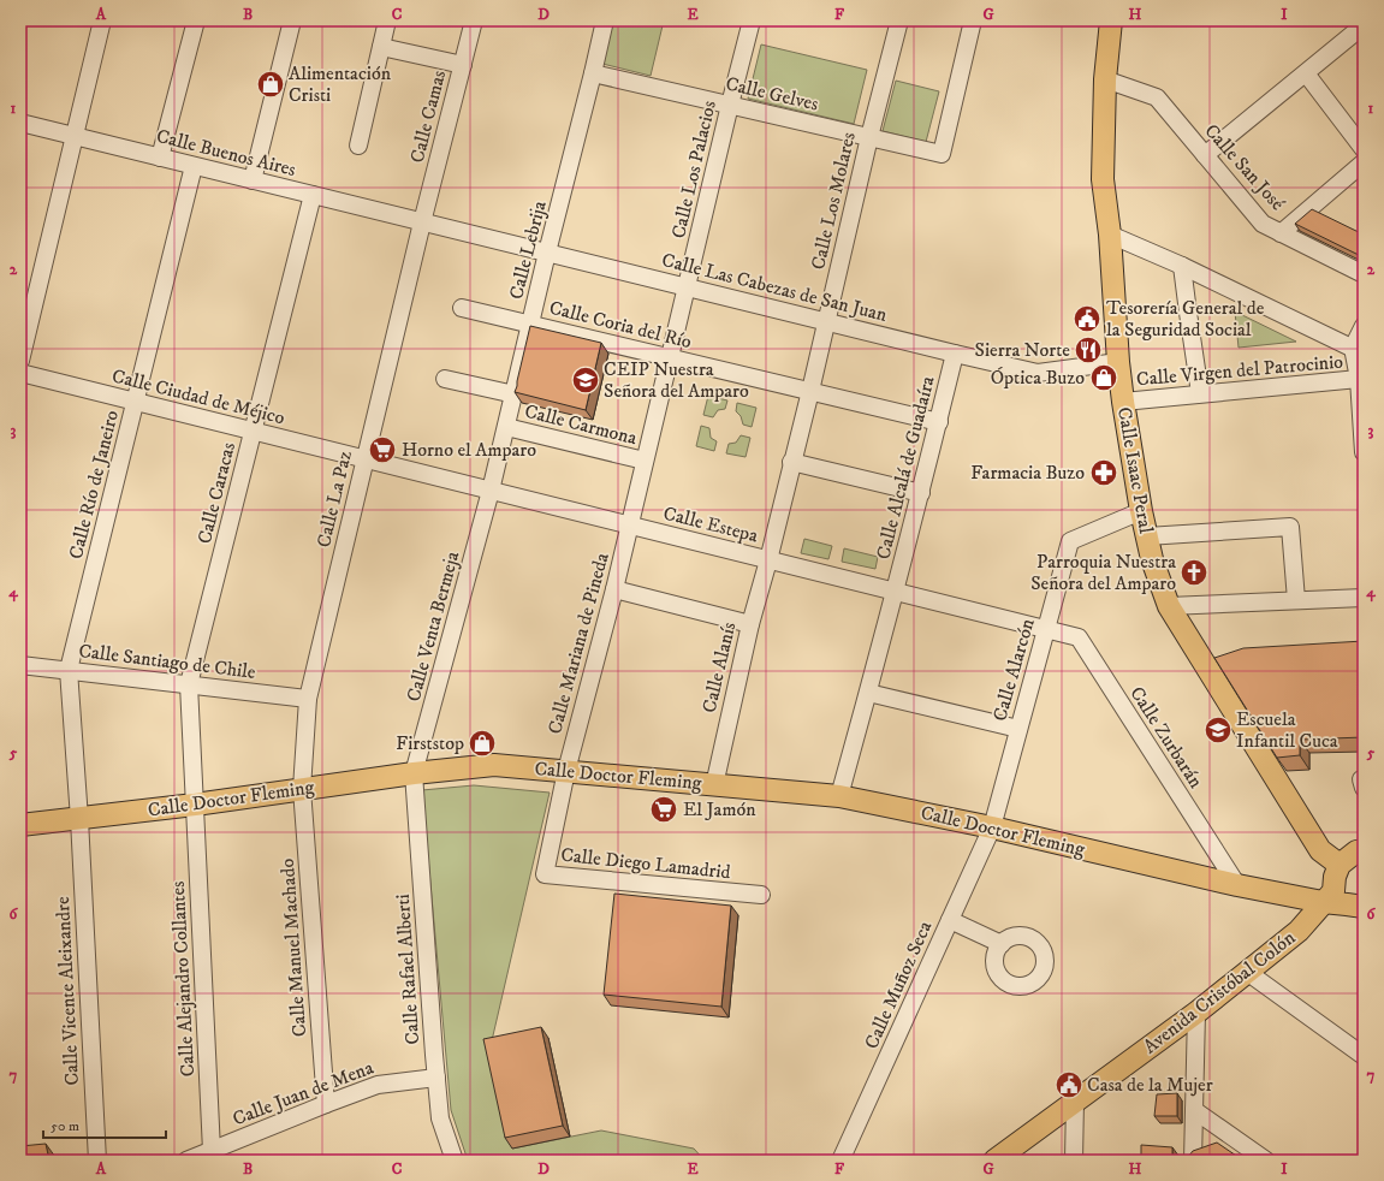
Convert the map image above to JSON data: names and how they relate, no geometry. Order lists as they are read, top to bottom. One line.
{"streets":{"main road":["Calle Isaac Peral","Calle Doctor Fleming","Avenida Cristóbal Colón"],"street":["Calle Gelves","Calle Camas","Calle Buenos Aires","Calle San José","Calle Los Palacios","Calle Los Molares","Calle Lebrija","Calle Las Cabezas de San Juan","Calle Coria del Río","Calle Virgen del Patrocinio","Calle Ciudad de Méjico","Calle Carmona","Calle Alcalá de Guadaíra","Calle Río de Janeiro","Calle Caracas","Calle La Paz","Calle Estepa","Calle Venta Bermeja","Calle Mariana de Pineda","Calle Santiago de Chile","Calle Alanís","Calle Alarcón","Calle Zurbarán","Calle Diego Lamadrid","Calle Manuel Machado","Calle Rafael Alberti","Calle Alejandro Collantes","Calle Muñoz Seca","Calle Vicente Aleixandre","Calle Juan de Mena"]},"crossings":[["Calle Gelves","Calle Los Palacios"],["Calle Gelves","Calle Los Molares"],["Calle Gelves","Calle Lebrija"],["Calle Camas","Calle Buenos Aires"],["Calle Camas","Calle Las Cabezas de San Juan"],["Calle Camas","Calle La Paz"],["Calle Buenos Aires","Calle Las Cabezas de San Juan"],["Calle Buenos Aires","Calle Río de Janeiro"],["Calle Buenos Aires","Calle Caracas"],["Calle Buenos Aires","Calle La Paz"],["Calle San José","Calle Isaac Peral"],["Calle Los Palacios","Calle Las Cabezas de San Juan"],["Calle Los Palacios","Calle Coria del Río"],["Calle Los Palacios","Calle Carmona"],["Calle Los Palacios","Calle Estepa"],["Calle Los Palacios","Calle Mariana de Pineda"],["Calle Los Molares","Calle Las Cabezas de San Juan"],["Calle Los Molares","Calle Coria del Río"],["Calle Los Molares","Calle Estepa"],["Calle Los Molares","Calle Alanís"],["Calle Lebrija","Calle Las Cabezas de San Juan"],["Calle Lebrija","Calle Coria del Río"],["Calle Lebrija","Calle Carmona"],["Calle Lebrija","Calle Estepa"],["Calle Lebrija","Calle Venta Bermeja"],["Calle Las Cabezas de San Juan","Calle Alcalá de Guadaíra"],["Calle Las Cabezas de San Juan","Calle Isaac Peral"],["Calle Las Cabezas de San Juan","Calle La Paz"],["Calle Coria del Río","Calle Alcalá de Guadaíra"],["Calle Virgen del Patrocinio","Calle Isaac Peral"],["Calle Ciudad de Méjico","Calle Río de Janeiro"],["Calle Ciudad de Méjico","Calle Caracas"],["Calle Ciudad de Méjico","Calle La Paz"],["Calle Ciudad de Méjico","Calle Estepa"],["Calle Alcalá de Guadaíra","Calle Estepa"],["Calle Alcalá de Guadaíra","Calle Doctor Fleming"],["Calle Isaac Peral","Calle Alarcón"],["Calle Isaac Peral","Avenida Cristóbal Colón"],["Calle Río de Janeiro","Calle Santiago de Chile"],["Calle Río de Janeiro","Calle Doctor Fleming"],["Calle Río de Janeiro","Calle Vicente Aleixandre"],["Calle Caracas","Calle Santiago de Chile"],["Calle Caracas","Calle Doctor Fleming"],["Calle Caracas","Calle Alejandro Collantes"],["Calle La Paz","Calle Estepa"],["Calle La Paz","Calle Santiago de Chile"],["Calle La Paz","Calle Doctor Fleming"],["Calle La Paz","Calle Manuel Machado"],["Calle Estepa","Calle Venta Bermeja"],["Calle Estepa","Calle Mariana de Pineda"],["Calle Estepa","Calle Alanís"],["Calle Estepa","Calle Alarcón"],["Calle Estepa","Calle Zurbarán"],["Calle Venta Bermeja","Calle Doctor Fleming"],["Calle Venta Bermeja","Calle Rafael Alberti"],["Calle Mariana de Pineda","Calle Doctor Fleming"],["Calle Mariana de Pineda","Calle Diego Lamadrid"],["Calle Alanís","Calle Doctor Fleming"],["Calle Alarcón","Calle Zurbarán"],["Calle Alarcón","Calle Doctor Fleming"],["Calle Alarcón","Calle Muñoz Seca"],["Calle Zurbarán","Calle Doctor Fleming"],["Calle Doctor Fleming","Calle Diego Lamadrid"],["Calle Doctor Fleming","Calle Manuel Machado"],["Calle Doctor Fleming","Calle Rafael Alberti"],["Calle Doctor Fleming","Calle Alejandro Collantes"],["Calle Doctor Fleming","Calle Muñoz Seca"],["Calle Doctor Fleming","Calle Vicente Aleixandre"],["Calle Doctor Fleming","Avenida Cristóbal Colón"],["Calle Manuel Machado","Calle Juan de Mena"],["Calle Rafael Alberti","Calle Juan de Mena"],["Calle Alejandro Collantes","Calle Juan de Mena"]],"places":{"shop":["Alimentación Cristi","Óptica Buzo","Firststop"],"public building":["Tesorería General de la Seguridad Social","Casa de la Mujer"],"restaurant":["Sierra Norte"],"school or university":["CEIP Nuestra Señora del Amparo","Escuela Infantil Cuca"],"supermarket":["Horno el Amparo","El Jamón"],"pharmacy":["Farmacia Buzo"],"church":["Parroquia Nuestra Señora del Amparo"]},"scale_bar":"50 m","grid":{"columns":["A","B","C","D","E","F","G","H","I"],"rows":["1","2","3","4","5","6","7"]}}
